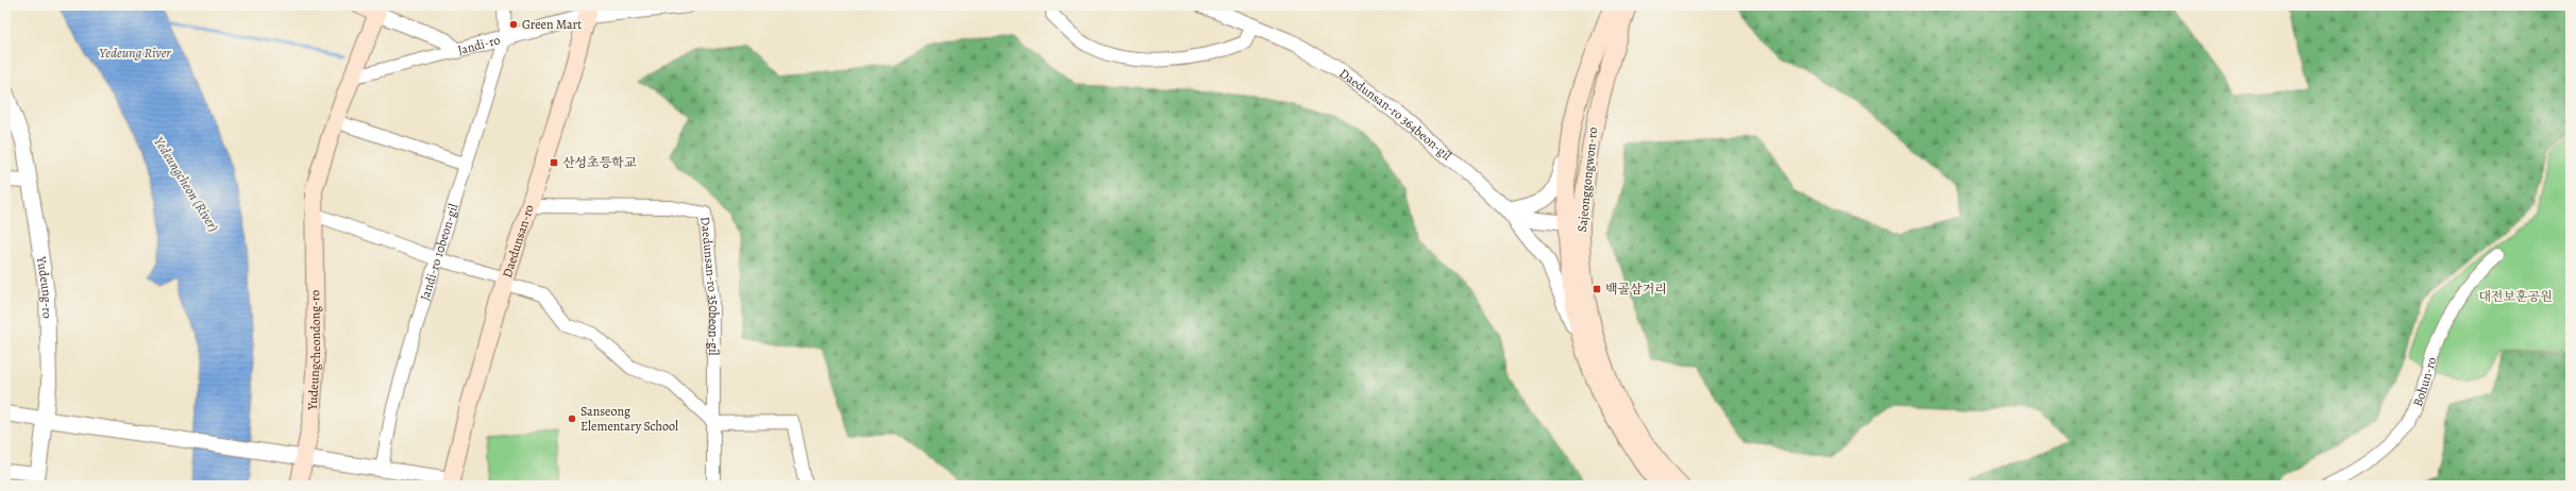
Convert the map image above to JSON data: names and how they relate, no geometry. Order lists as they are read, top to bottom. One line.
{"streets":{"main road":["Sajeonggongwon-ro","Daedunsan-ro","Yudeungcheondong-ro"],"street":["Jandi-ro","Daedunsan-ro 364beon-gil","Jandi-ro 10beon-gil","Yudeung-ro","Daedunsan-ro 350beon-gil","Bohun-ro"]},"crossings":[["Jandi-ro","Daedunsan-ro"],["Jandi-ro","Jandi-ro 10beon-gil"],["Jandi-ro","Yudeungcheondong-ro"],["Daedunsan-ro 364beon-gil","Sajeonggongwon-ro"],["Daedunsan-ro","Jandi-ro 10beon-gil"],["Daedunsan-ro","Yudeung-ro"],["Daedunsan-ro","Daedunsan-ro 350beon-gil"],["Daedunsan-ro","Yudeungcheondong-ro"]],"water":["Yedeung River","Yedeungcheon (River)"],"parks":["대전보훈공원"],"places":{"other":["Green Mart","Sanseong Elementary School"],"transit":["산성초등학교","백골삼거리"]}}
